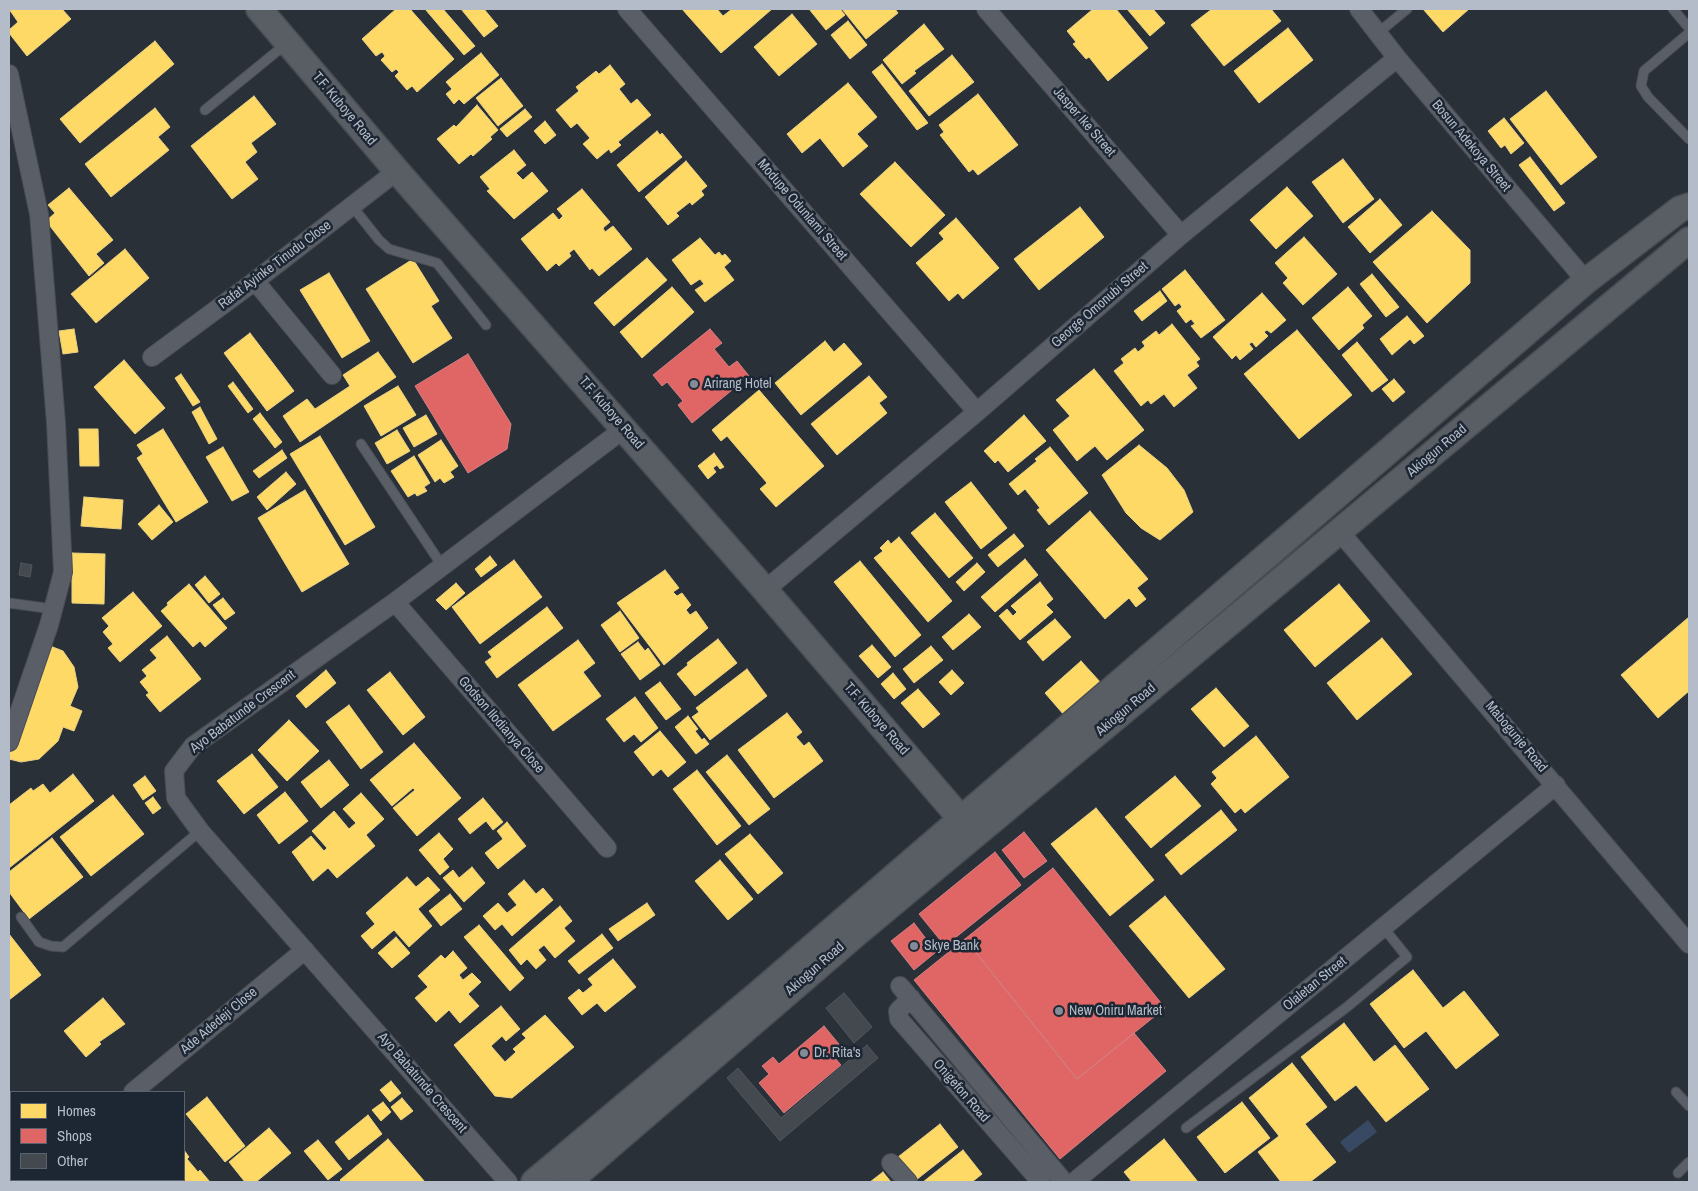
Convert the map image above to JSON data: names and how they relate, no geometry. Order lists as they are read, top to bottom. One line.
{"streets":{"street":["T.F. Kuboye Road","Jasper Ike Street","Bosun Adekoya Street","Modupe Odunlami Street","Rafat Ayinke Tinudu Close","George Omonubi Street","Akiogun Road","Ayo Babatunde Crescent","Godson Ilodianya Close","Mabogunje Road","Olaletan Street","Ade Adedeji Close","Onigefon Road"]},"crossings":[["T.F. Kuboye Road","Rafat Ayinke Tinudu Close"],["T.F. Kuboye Road","George Omonubi Street"],["T.F. Kuboye Road","Ayo Babatunde Crescent"],["Jasper Ike Street","George Omonubi Street"],["Bosun Adekoya Street","George Omonubi Street"],["Modupe Odunlami Street","George Omonubi Street"],["Akiogun Road","Mabogunje Road"],["Ayo Babatunde Crescent","Godson Ilodianya Close"],["Ayo Babatunde Crescent","Ade Adedeji Close"],["Mabogunje Road","Olaletan Street"]],"places":["Arirang Hotel","Skye Bank","New Oniru Market","Dr. Rita's"],"legend":["Homes","Shops","Other"]}
